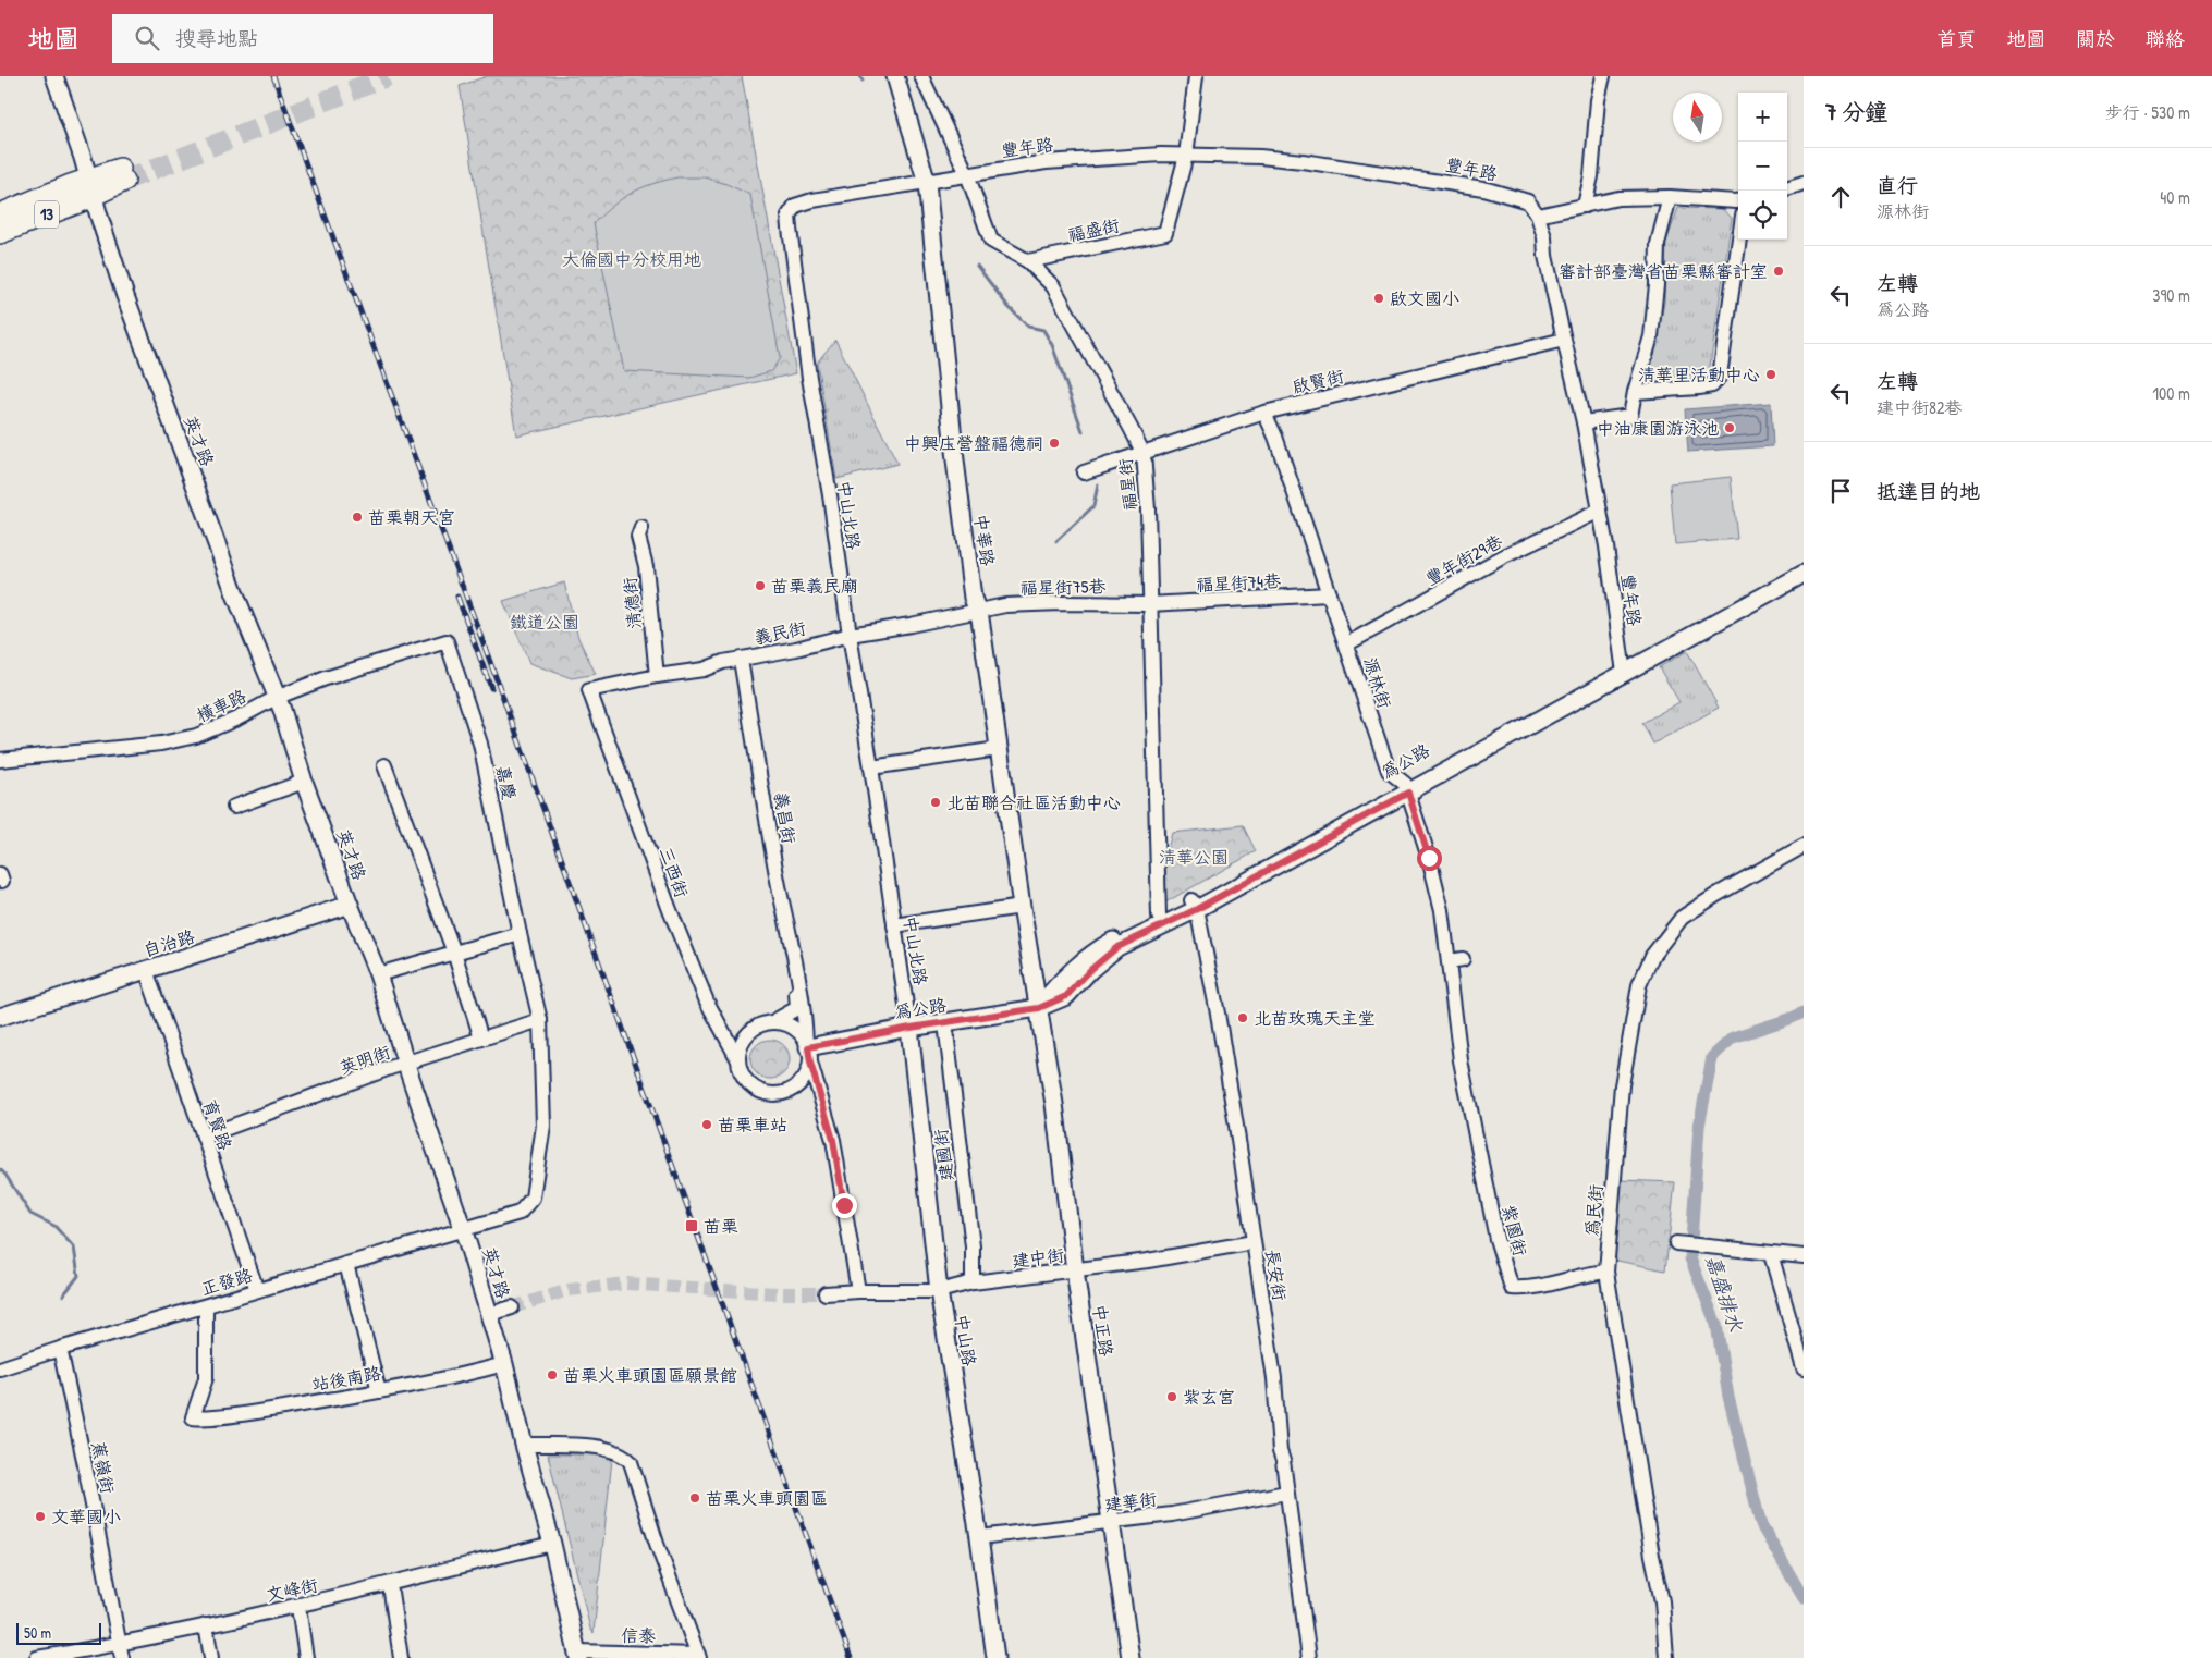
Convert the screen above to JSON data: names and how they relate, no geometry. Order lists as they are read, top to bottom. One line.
{"streets":{"main road":["13"],"street":["豐年路","福盛街","啟賢街","英才路","福星街","中山北路","中華路","豐年街29巷","福星街74巷","福星街75巷","清德街","義民街","源林街","橫車路","為公路","嘉慶","義昌街","三西街","自治路","英明街","育賢路","建國街","為民街","紫園街","建中街","長安街","正發路","中正路","中山路","站後南路","蕉嶺街","建華街","文峰街","信泰"]},"crossings":[["豐年路","福盛街"],["豐年路","啟賢街"],["豐年路","福星街"],["豐年路","中山北路"],["豐年路","中華路"],["豐年路","豐年街29巷"],["豐年路","為公路"],["13","英才路"],["福盛街","福星街"],["啟賢街","福星街"],["啟賢街","源林街"],["英才路","橫車路"],["英才路","嘉慶"],["英才路","自治路"],["英才路","英明街"],["英才路","正發路"],["英才路","站後南路"],["英才路","文峰街"],["英才路","信泰"],["福星街","福星街74巷"],["福星街","福星街75巷"],["福星街","為公路"],["中山北路","中華路"],["中山北路","義民街"],["中山北路","為公路"],["中山北路","中山路"],["中華路","福星街75巷"],["中華路","義民街"],["中華路","為公路"],["中華路","中正路"],["豐年街29巷","源林街"],["福星街74巷","福星街75巷"],["福星街74巷","源林街"],["福星街75巷","義民街"],["清德街","義民街"],["義民街","義昌街"],["義民街","三西街"],["源林街","為公路"],["源林街","紫園街"],["橫車路","嘉慶"],["為公路","三西街"],["為公路","建國街"],["為公路","長安街"],["為公路","中正路"],["為公路","中山路"],["嘉慶","英明街"],["嘉慶","正發路"],["自治路","育賢路"],["英明街","育賢路"],["育賢路","正發路"],["建國街","建中街"],["為民街","紫園街"],["建中街","長安街"],["建中街","中正路"],["建中街","中山路"],["長安街","建華街"],["正發路","站後南路"],["正發路","蕉嶺街"],["中正路","建華街"],["中山路","建華街"],["蕉嶺街","文峰街"]],"water":["嘉盛排水"],"parks":["大倫國中分校用地","鐵道公園","清華公園"],"places":{"other":["審計部臺灣省苗栗縣審計室","啟文國小","清華里活動中心","中油康園游泳池","中興庒營盤福德祠","苗栗朝天宮","苗栗義民廟","北苗聯合社區活動中心","北苗玫瑰天主堂","苗栗車站","苗栗火車頭園區願景館","紫玄宮","苗栗火車頭園區","文華國小"],"transit":["苗栗"]},"scale_bar":"50 m","north":"top","page":{"header":"地圖","search":"搜尋地點","nav":["首頁","地圖","關於","聯絡"],"heading":["7 分鐘","步行 · 530 m"],"map_buttons":["+","−"],"list":[["直行","源林街","40 m"],["左轉","為公路","390 m"],["左轉","建中街82巷","100 m"],"抵達目的地"],"scale":"50 m"}}
